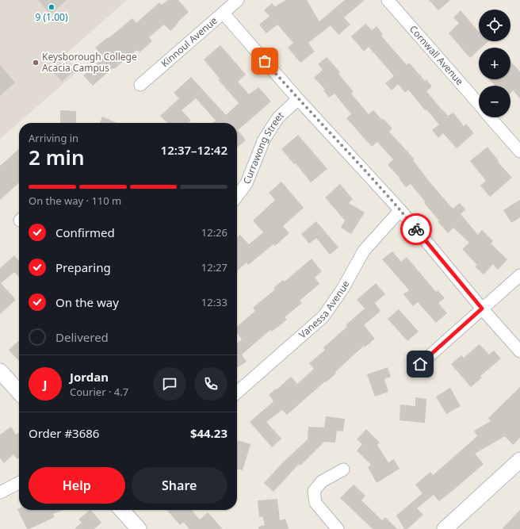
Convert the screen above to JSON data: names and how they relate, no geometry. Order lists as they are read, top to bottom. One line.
{"streets":{"street":["Kinnoul Avenue","Cornwall Avenue","Currawong Street","Vanessa Avenue"]},"places":["9 (1.00)","Keysborough College Acacia Campus"],"page":{"map_buttons":["+","−"],"heading":["2 min","Arriving in","12:37–12:42"],"panel":["Jordan","Courier · 4.7","Order #3686","$44.23"],"bar":"On the way · 110 m","list":[["Confirmed","12:26"],["Preparing","12:27"],["On the way","12:33"],"Delivered"],"round":"J","buttons":["Help","Share"]}}
